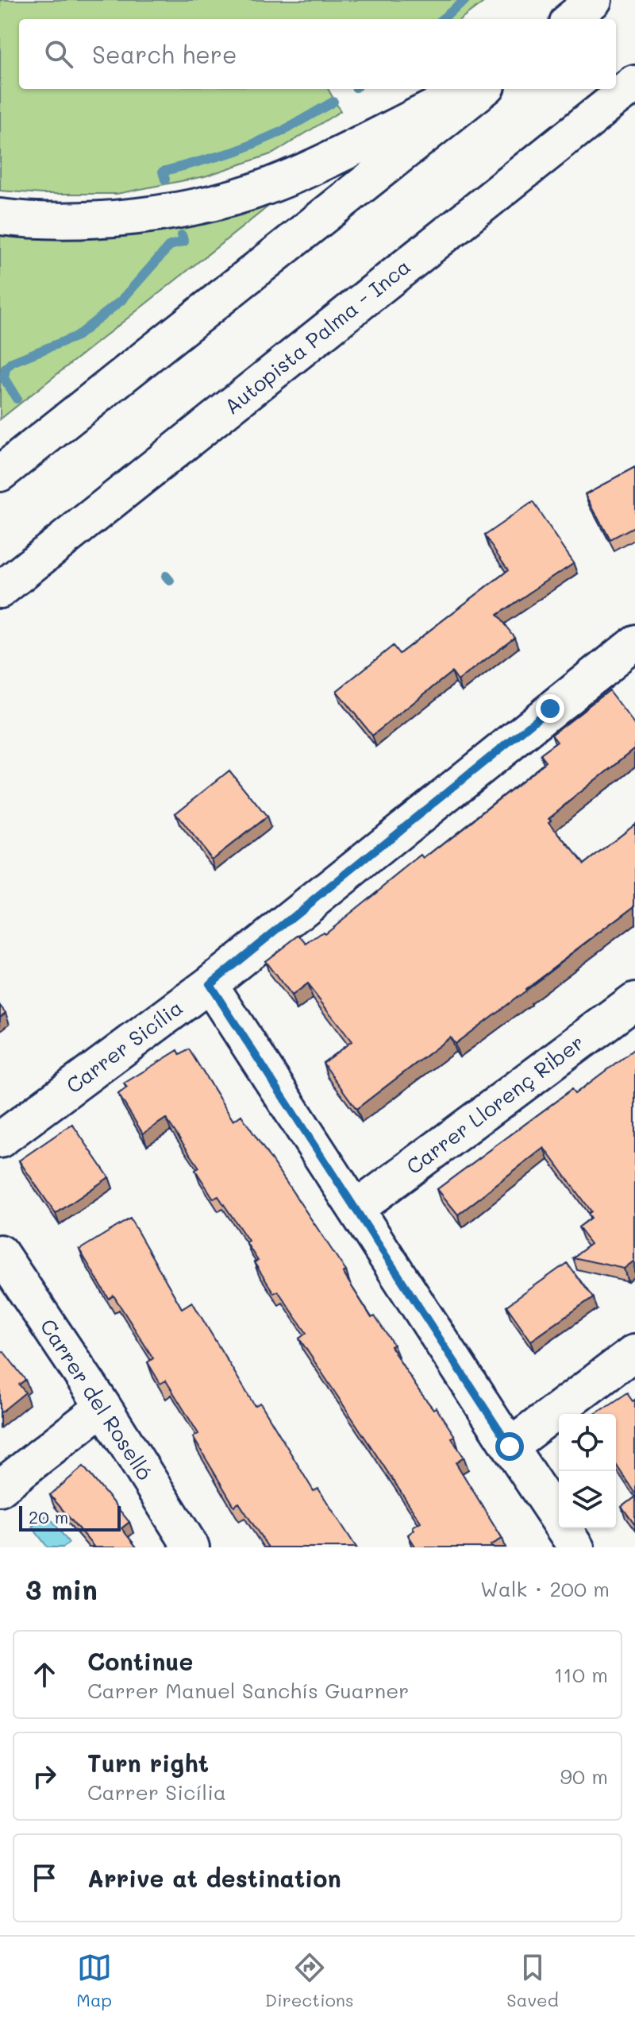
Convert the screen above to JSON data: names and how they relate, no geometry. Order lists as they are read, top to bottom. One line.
{"streets":{"main road":["Autopista Palma - Inca","Carrer Sicília","Carrer Llorenç Riber","Carrer del Roselló"]},"scale_bar":"20 m","page":{"search":"Search here","scale":"20 m","heading":["3 min","Walk · 200 m"],"list":[["Continue","Carrer Manuel Sanchís Guarner","110 m"],["Turn right","Carrer Sicília","90 m"],"Arrive at destination"],"nav":["Map","Directions","Saved"]}}
